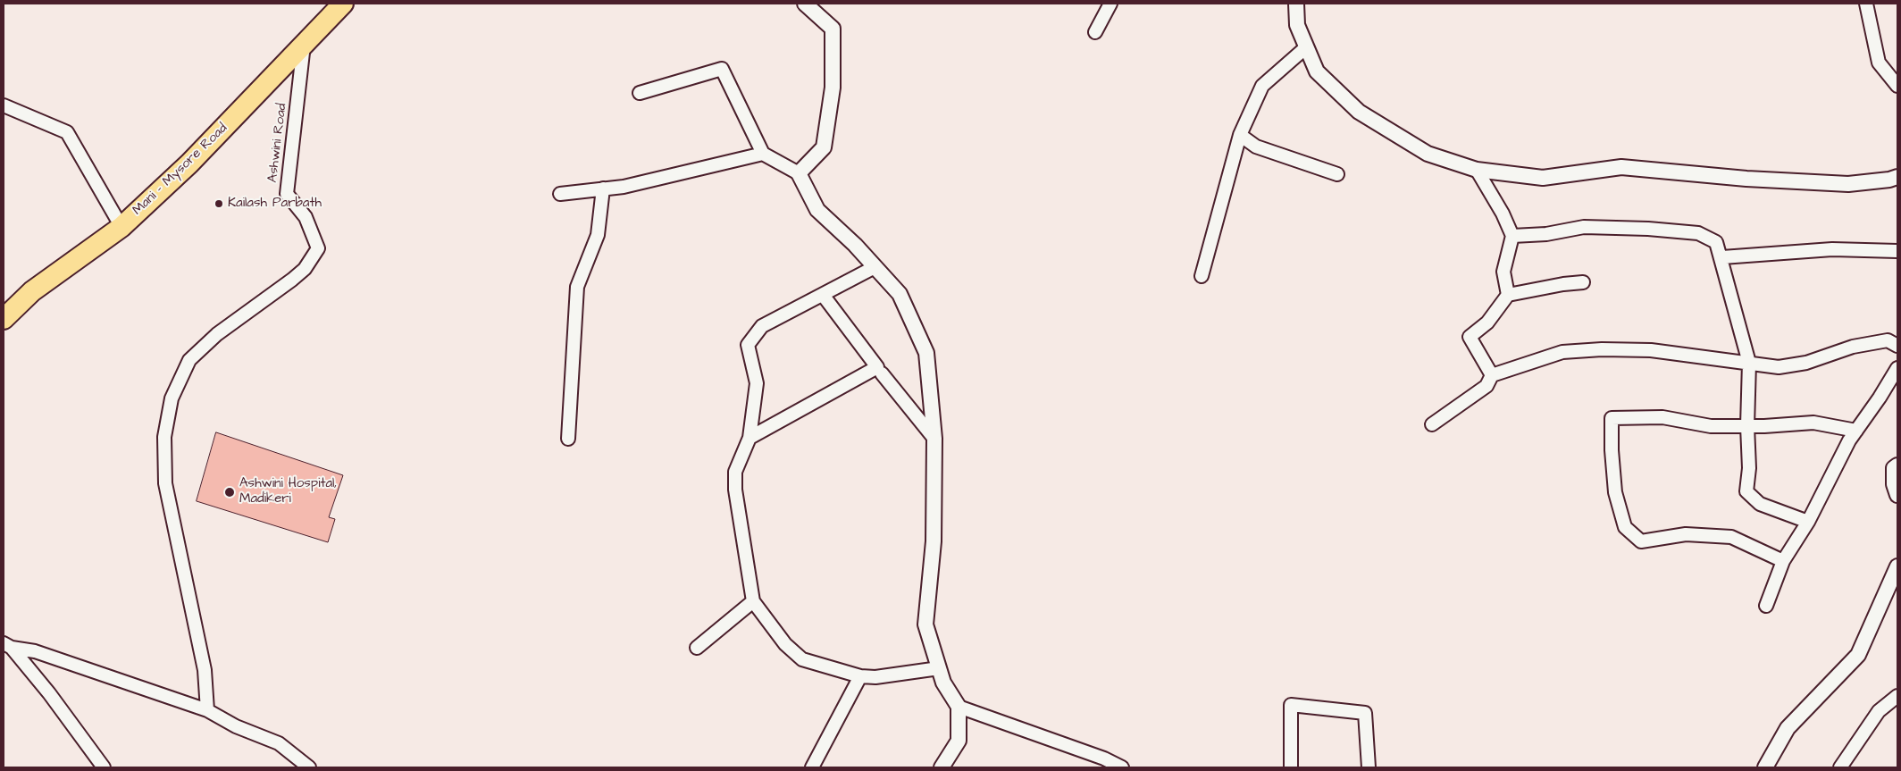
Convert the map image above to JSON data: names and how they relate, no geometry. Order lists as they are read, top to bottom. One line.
{"streets":{"highway":["Mani - Mysore Road"],"street":["Ashwini Road"]},"crossings":[["Ashwini Road","Mani - Mysore Road"]],"places":["Kailash Parbath","Ashwini Hospital, Madikeri"]}
